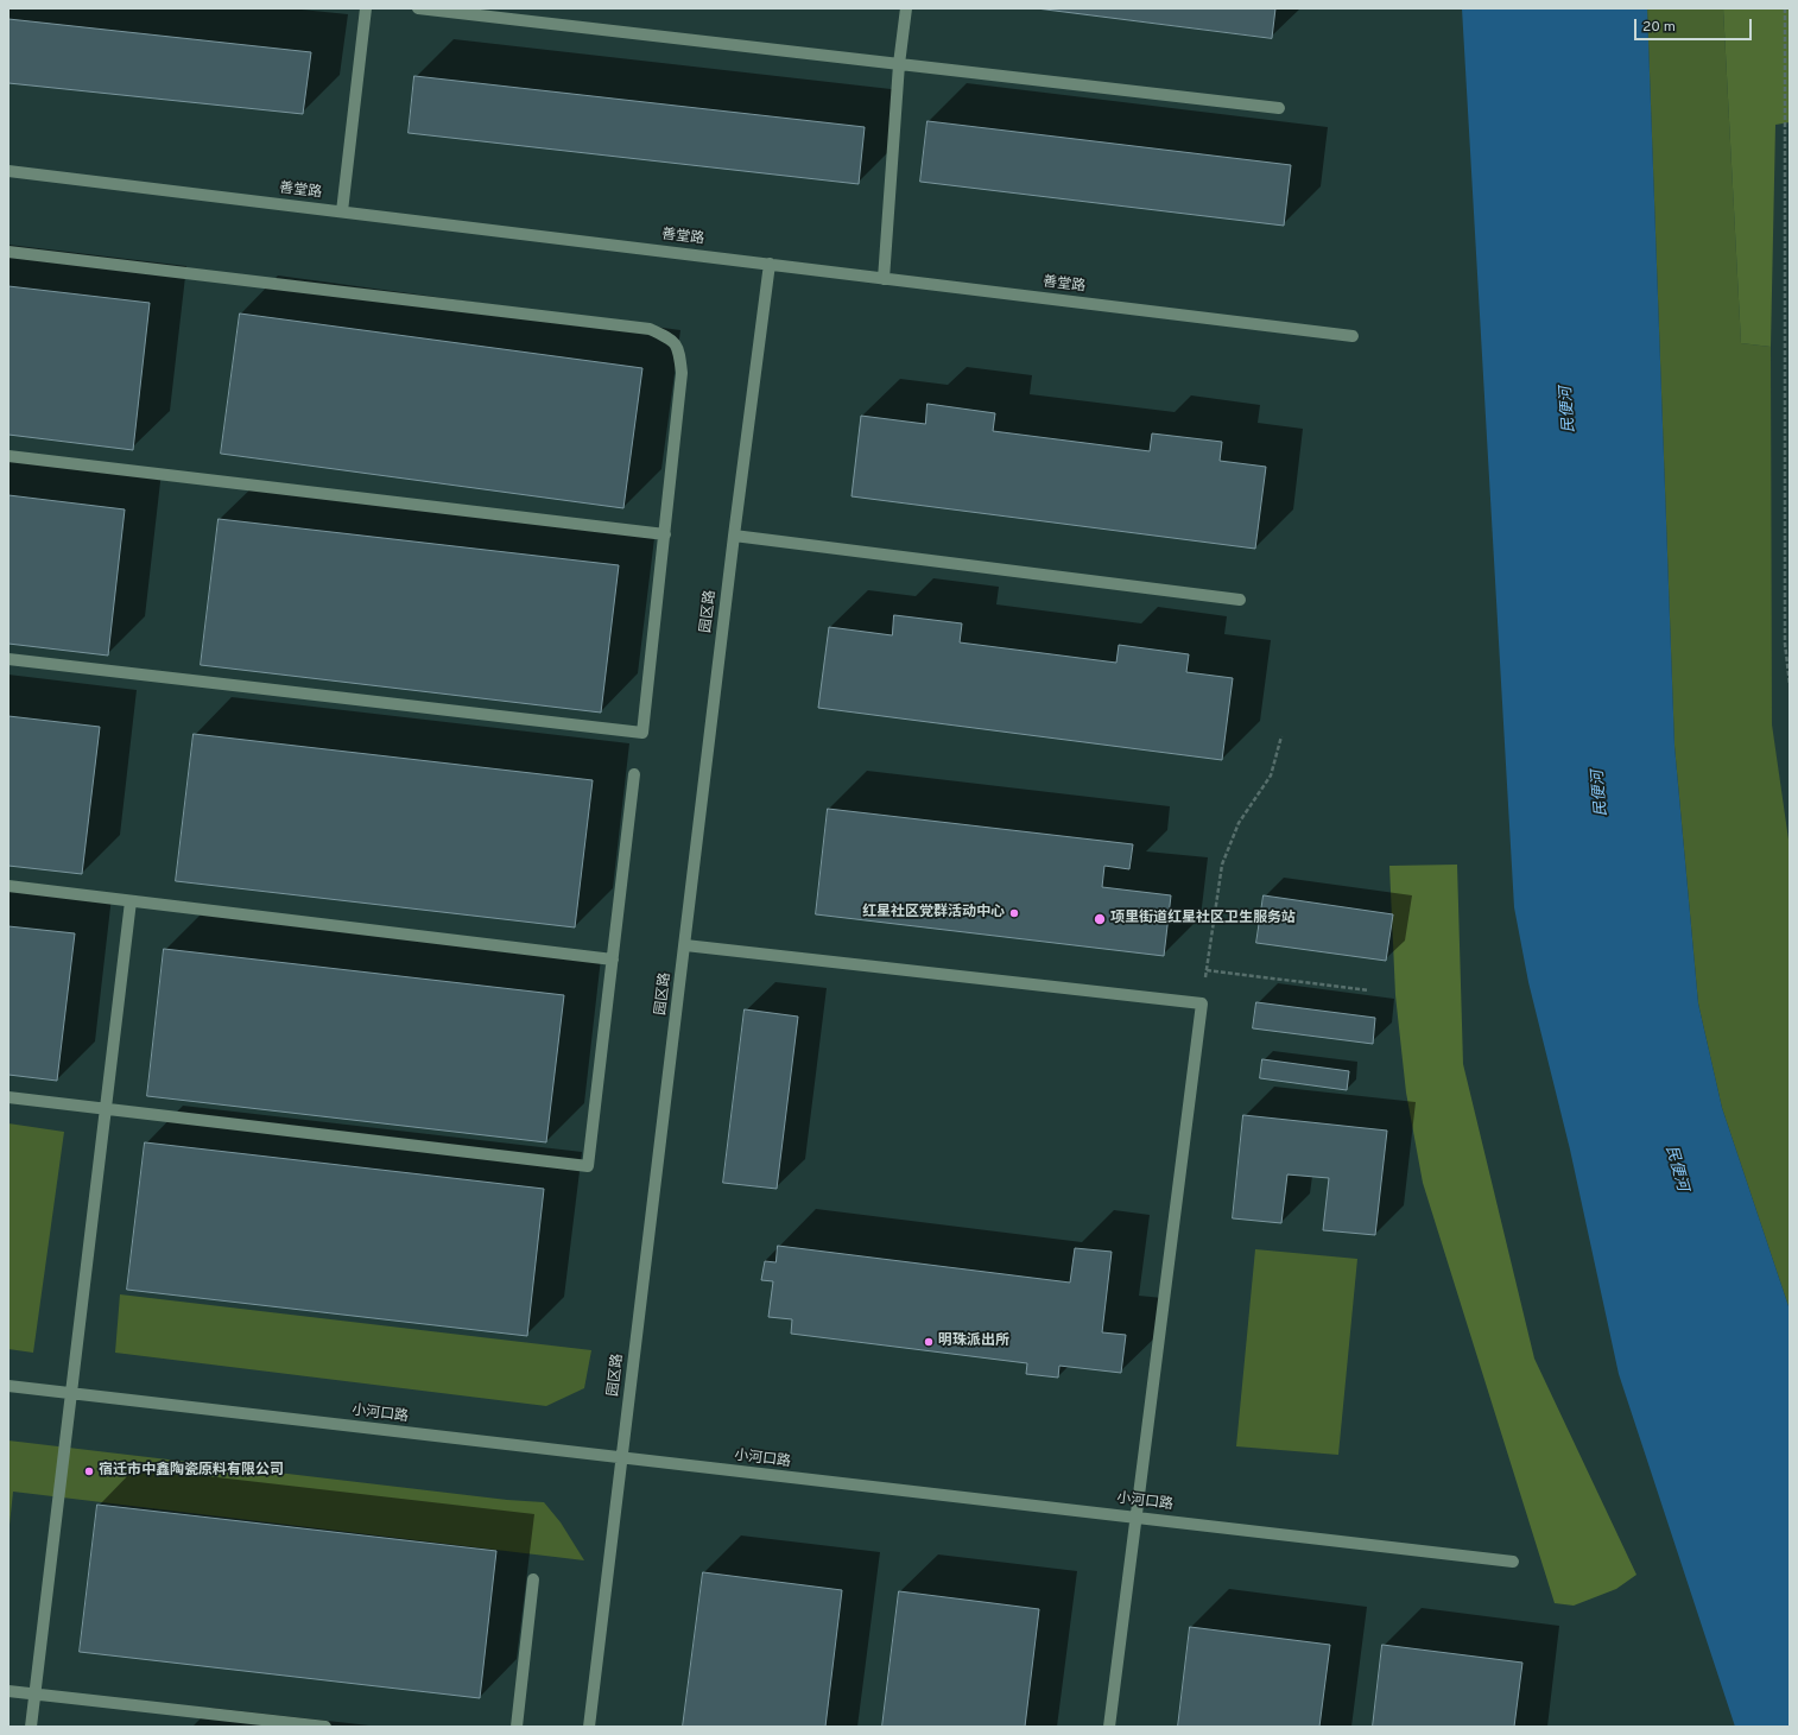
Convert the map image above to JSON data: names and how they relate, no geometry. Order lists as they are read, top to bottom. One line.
{"streets":{"street":["善堂路","园区路","小河口路"]},"crossings":[["善堂路","园区路"],["园区路","小河口路"]],"water":["民便河"],"places":["红星社区党群活动中心","项里街道红星社区卫生服务站","明珠派出所","宿迁市中鑫陶瓷原料有限公司"],"scale_bar":"20 m"}
